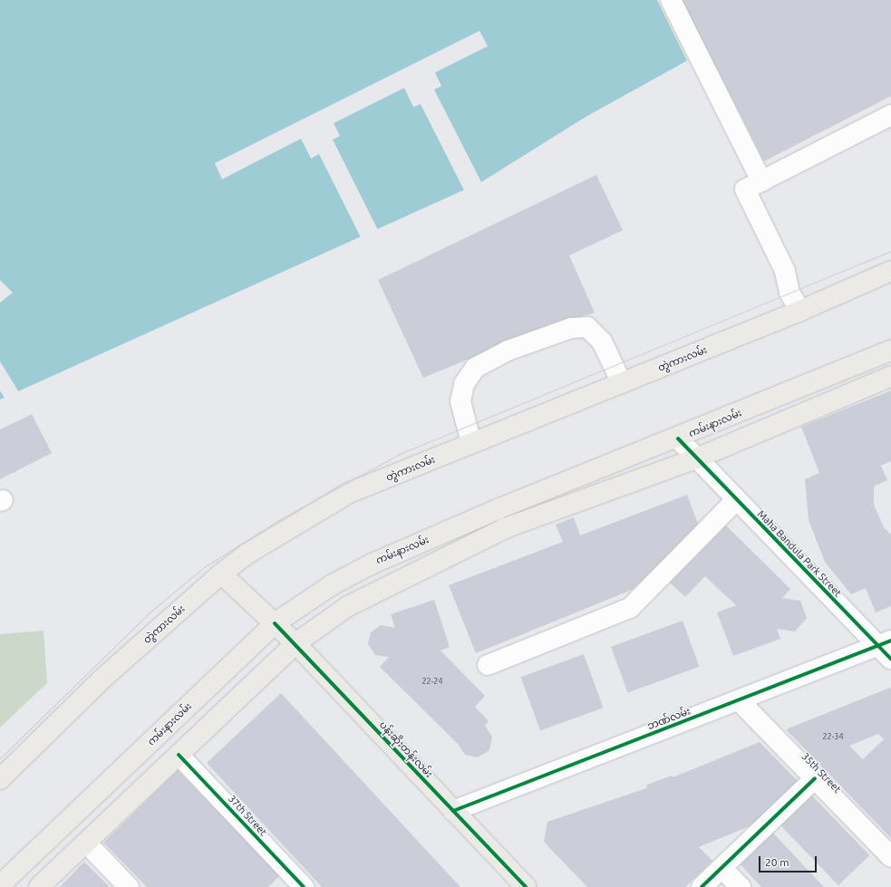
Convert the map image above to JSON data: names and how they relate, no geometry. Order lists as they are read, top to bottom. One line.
{"streets":{"main road":["တွဲကားလမ်း","ကမ်းနားလမ်း","ပန်းဆိုးတန်းလမ်း"],"street":["Maha Bandula Park Street","ဘဏ်လမ်း","35th Street","37th Street"]},"crossings":[["တွဲကားလမ်း","ပန်းဆိုးတန်းလမ်း"],["ကမ်းနားလမ်း","Maha Bandula Park Street"],["ကမ်းနားလမ်း","ပန်းဆိုးတန်းလမ်း"],["Maha Bandula Park Street","ဘဏ်လမ်း"],["ဘဏ်လမ်း","ပန်းဆိုးတန်းလမ်း"],["ဘဏ်လမ်း","35th Street"]],"house_numbers":["22-24","22-34"],"scale_bar":"20 m"}
